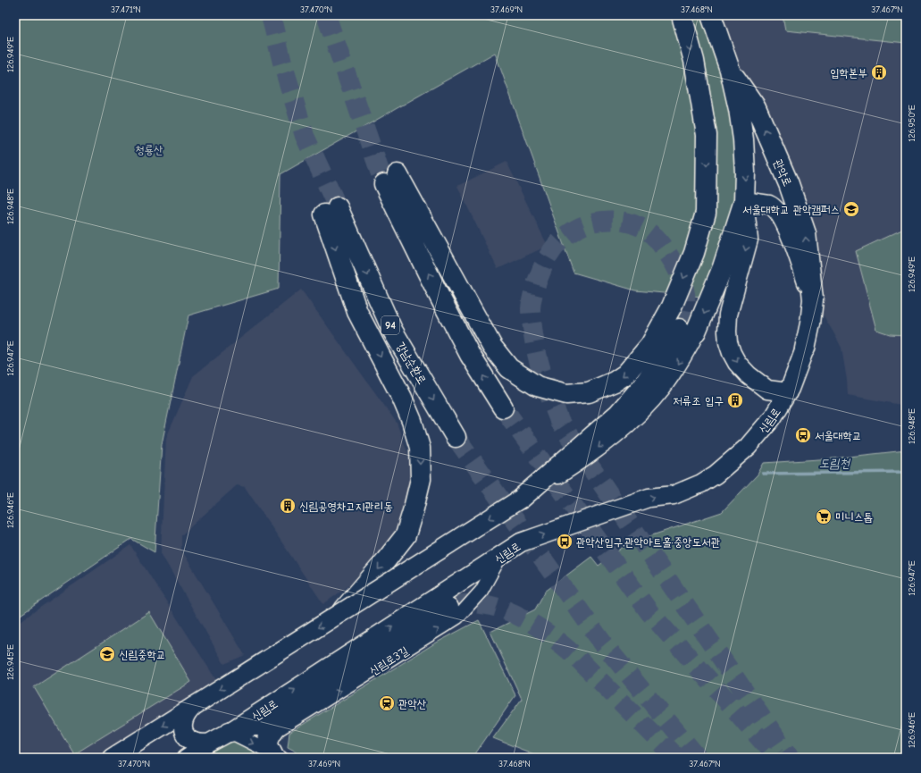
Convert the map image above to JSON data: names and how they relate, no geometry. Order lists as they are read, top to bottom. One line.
{"streets":{"main road":["관악로","94","강남순환로","신림로"],"street":["신림로3길"]},"crossings":[["관악로","신림로"],["신림로","신림로3길"]],"one_way":["신림로3길"],"water":["도림천"],"parks":["청룡산"],"places":{"building":["입학본부","저류조 입구","신림공영차고지관리동"],"school or university":["서울대학교 관악캠퍼스","신림중학교"],"bus stop":["서울대학교","관악산입구.관악아트홀·중앙도서관"],"supermarket":["미니스톱"],"station":["관악산"]},"coordinates":["37.471°N","37.470°N","37.469°N","37.468°N","37.467°N","126.949°E","126.950°E","126.948°E","126.947°E","126.946°E","126.945°E"]}
